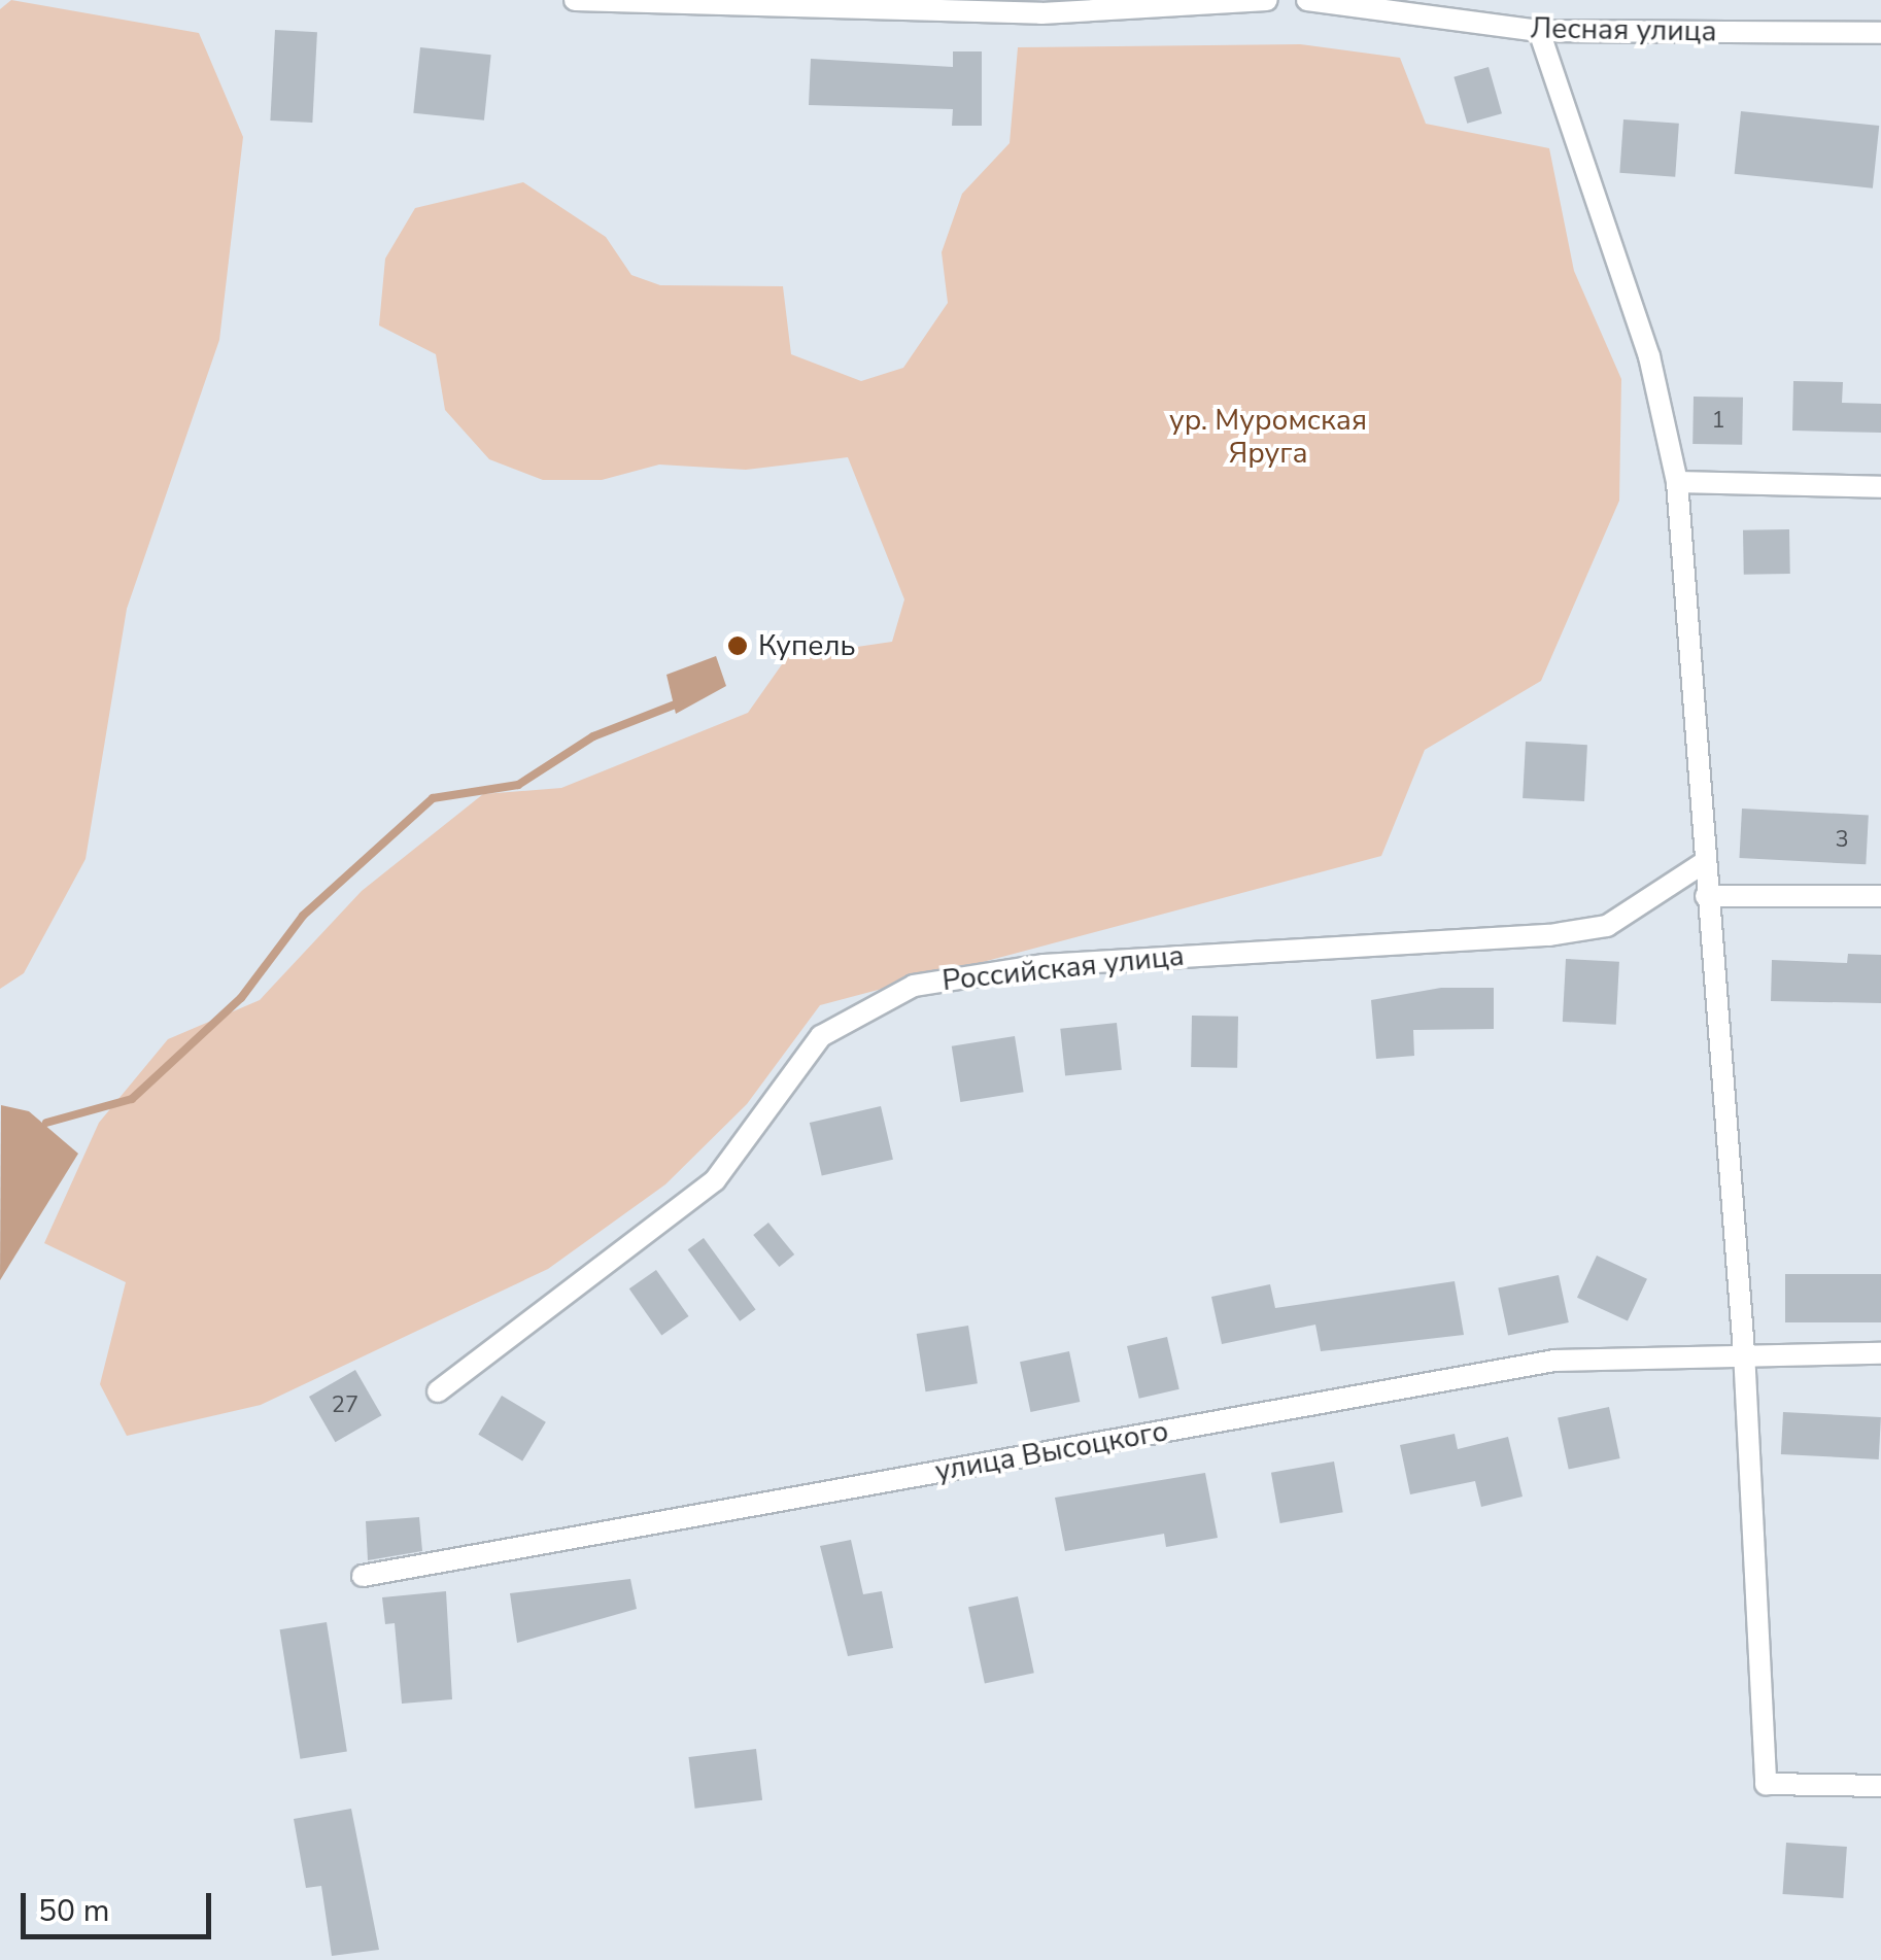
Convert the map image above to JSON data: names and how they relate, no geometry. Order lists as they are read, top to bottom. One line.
{"streets":{"street":["Лесная улица","Российская улица","улица Высоцкого"]},"parks":["ур. Муромская Яруга"],"places":["Купель"],"house_numbers":["1","3","27"],"scale_bar":"50 m"}
